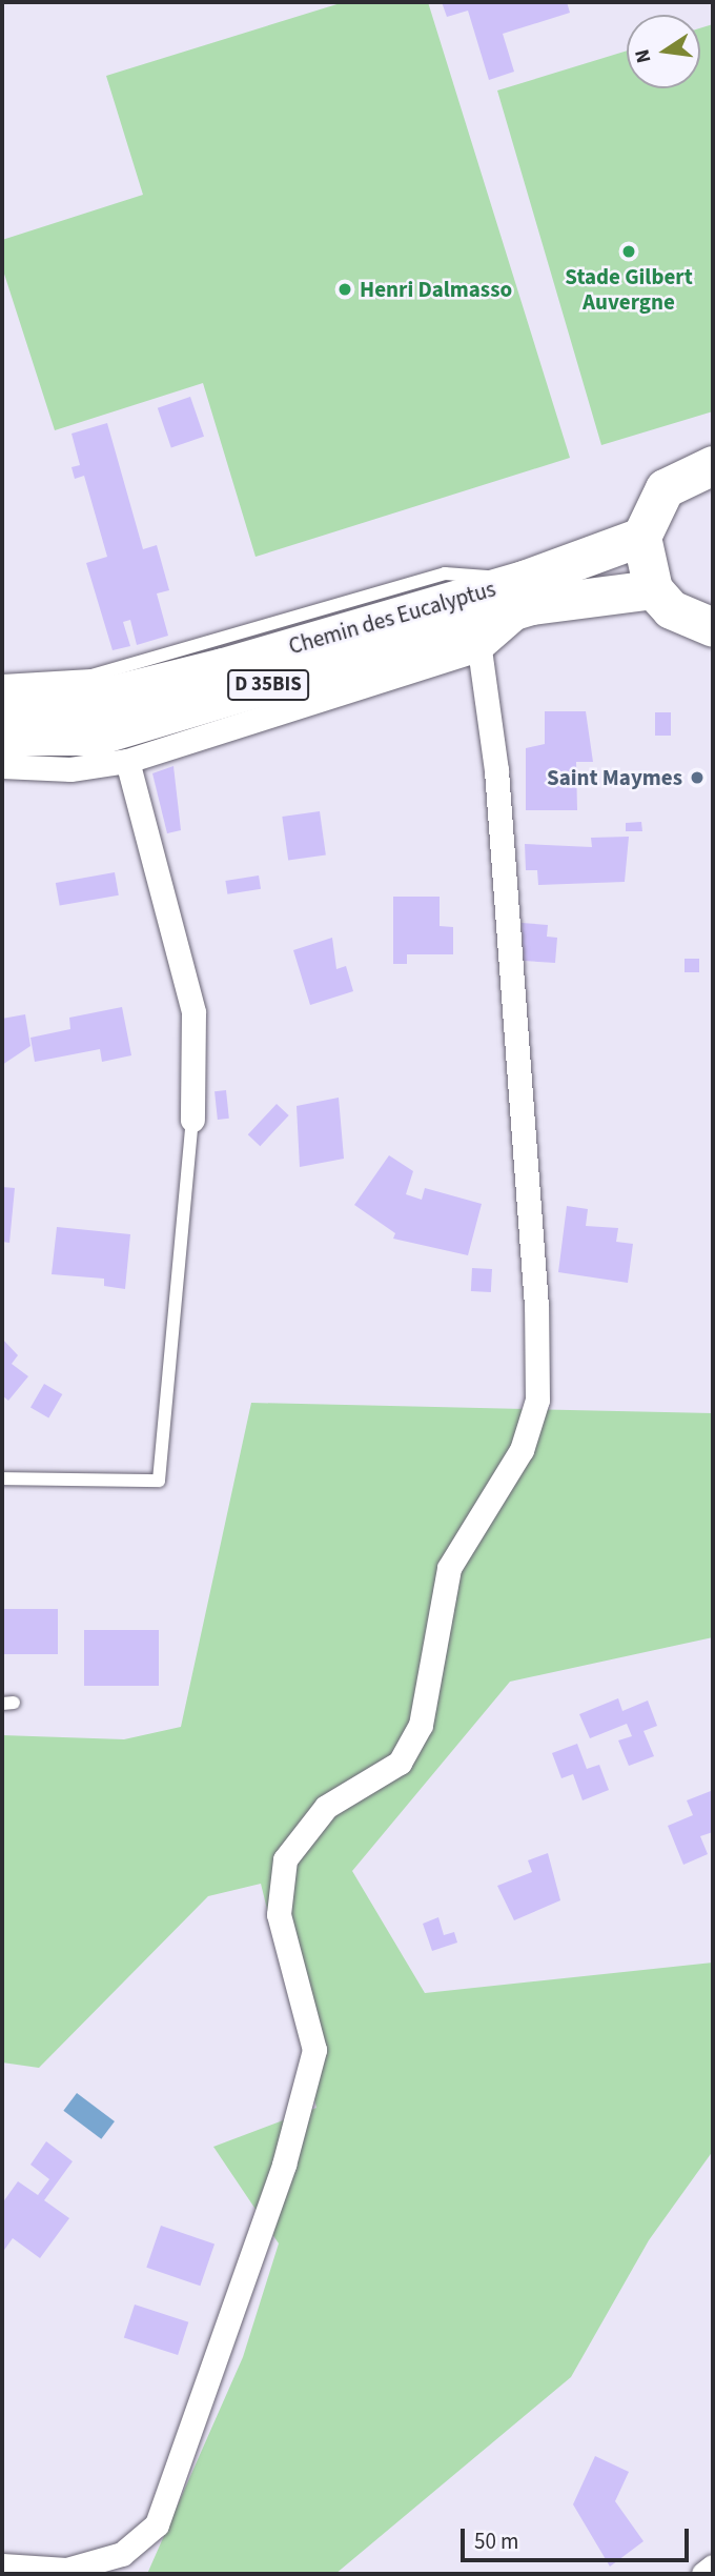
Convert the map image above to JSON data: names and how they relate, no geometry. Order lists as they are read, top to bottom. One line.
{"streets":{"main road":["Chemin des Eucalyptus","D 35BIS"]},"places":["Stade Gilbert Auvergne","Henri Dalmasso","Saint Maymes"],"scale_bar":"50 m","north":"left"}
